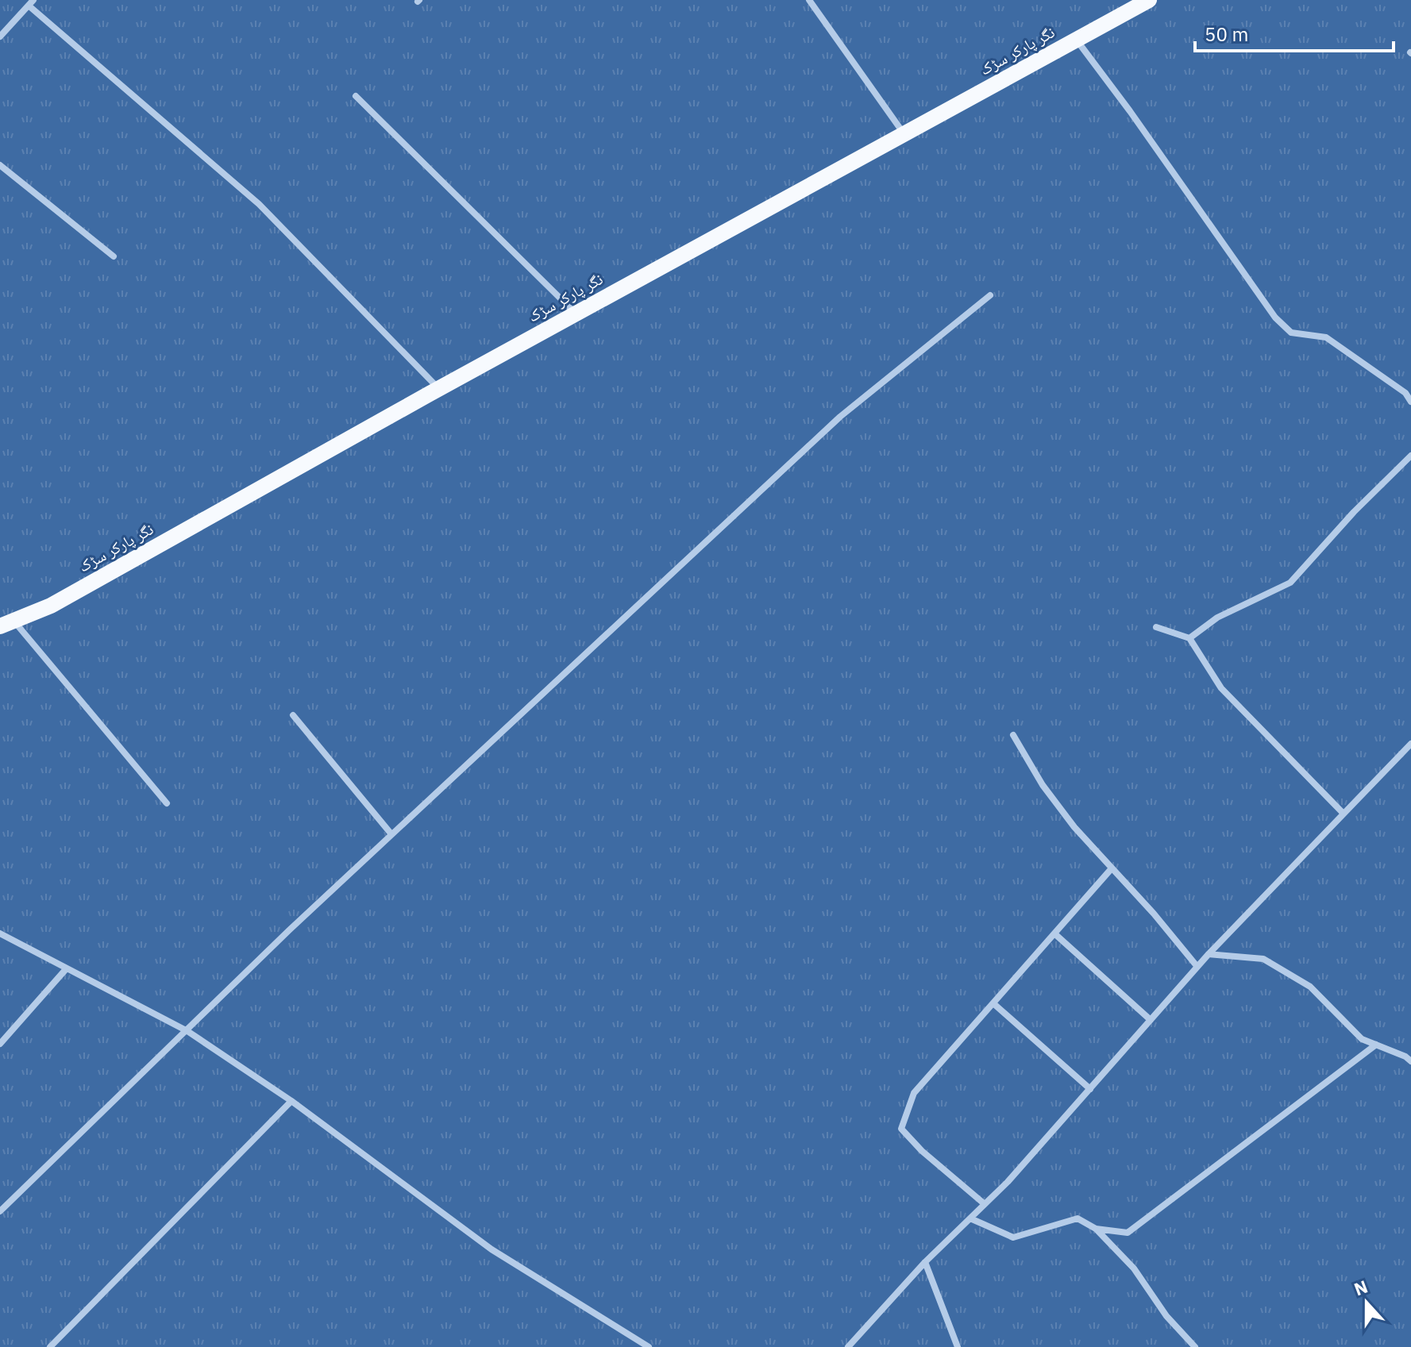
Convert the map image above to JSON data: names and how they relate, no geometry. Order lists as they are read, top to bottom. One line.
{"streets":{"main road":["نگر پارکر سڑک"]},"scale_bar":"50 m","north":"top"}
